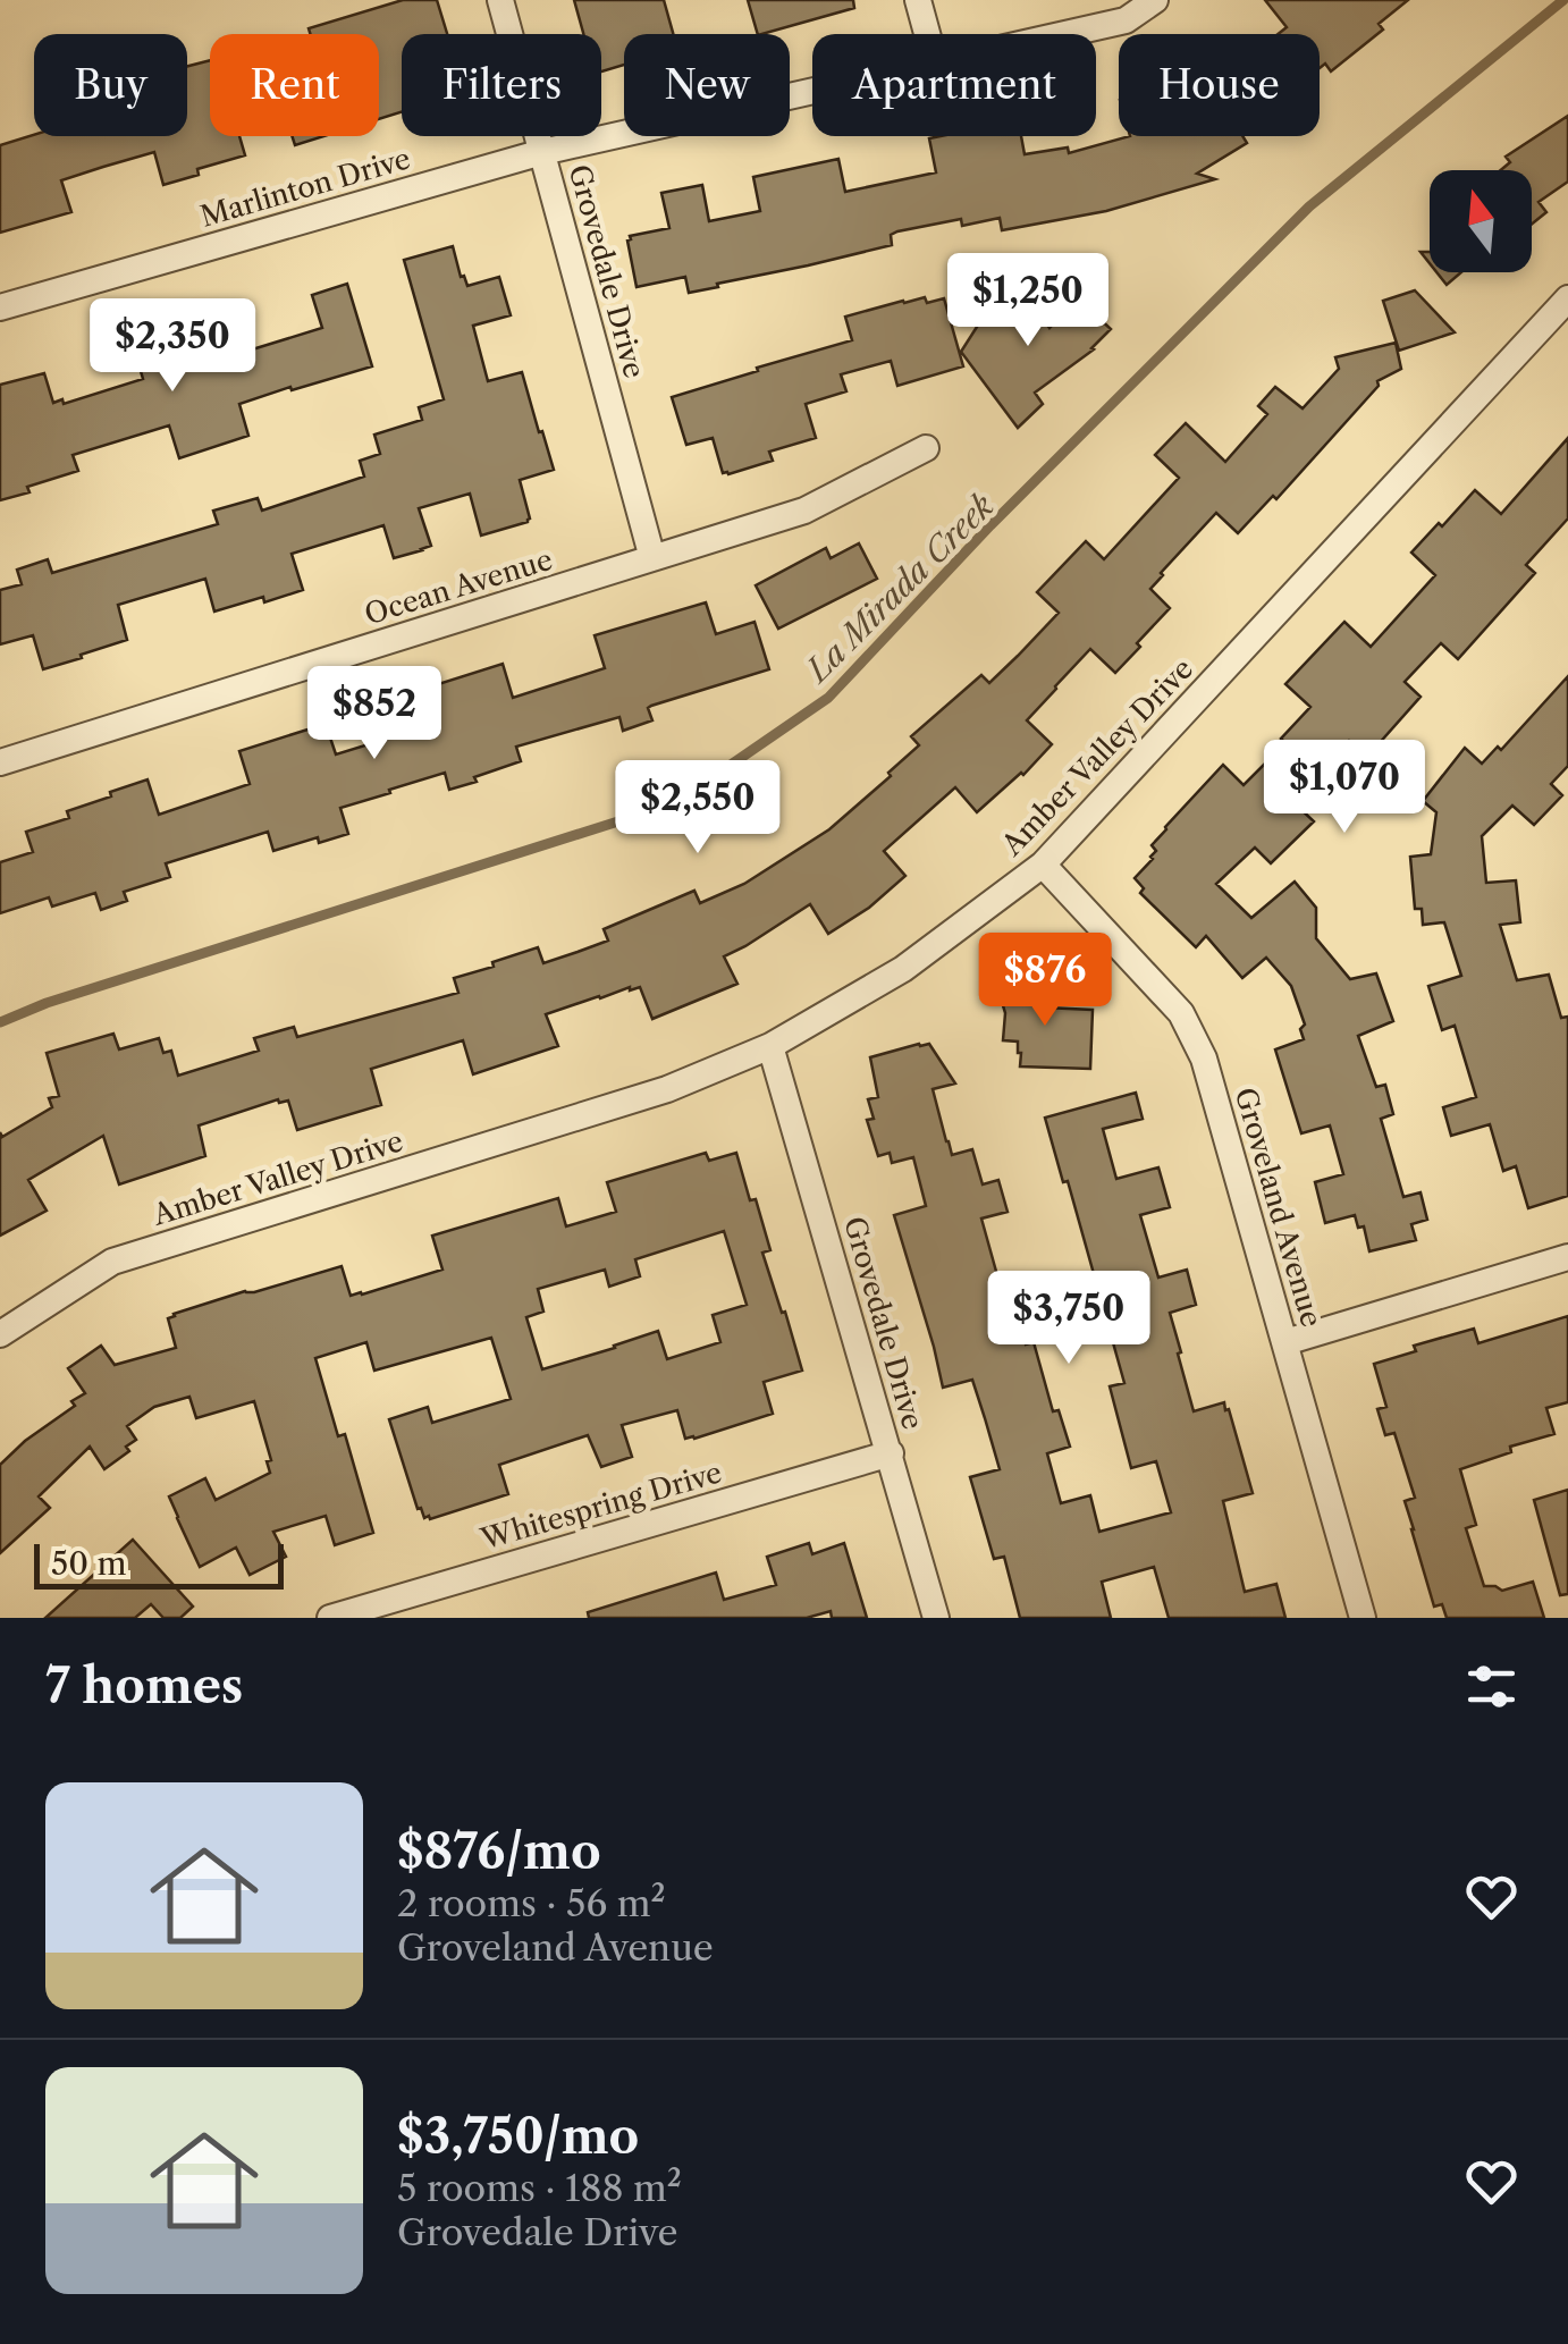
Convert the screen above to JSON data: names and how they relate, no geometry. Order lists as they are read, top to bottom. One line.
{"streets":{"street":["Marlinton Drive","Grovedale Drive","Ocean Avenue","Amber Valley Drive","Groveland Avenue","Whitespring Drive"]},"crossings":[["Marlinton Drive","Grovedale Drive"],["Grovedale Drive","Ocean Avenue"],["Grovedale Drive","Amber Valley Drive"],["Grovedale Drive","Whitespring Drive"],["Amber Valley Drive","Groveland Avenue"]],"water":["La Mirada Creek"],"scale_bar":"50 m","north":"top","page":{"chip":["Buy","Rent","Filters","New","Apartment","House"],"price":["$1,250","$2,350","$852","$1,070","$2,550","$876","$3,750"],"scale":"50 m","heading":"7 homes","list":[{"name":"$876/mo","note":"2 rooms · 56 m² · Groveland Avenue"},{"name":"$3,750/mo","note":"5 rooms · 188 m² · Grovedale Drive"}]}}
